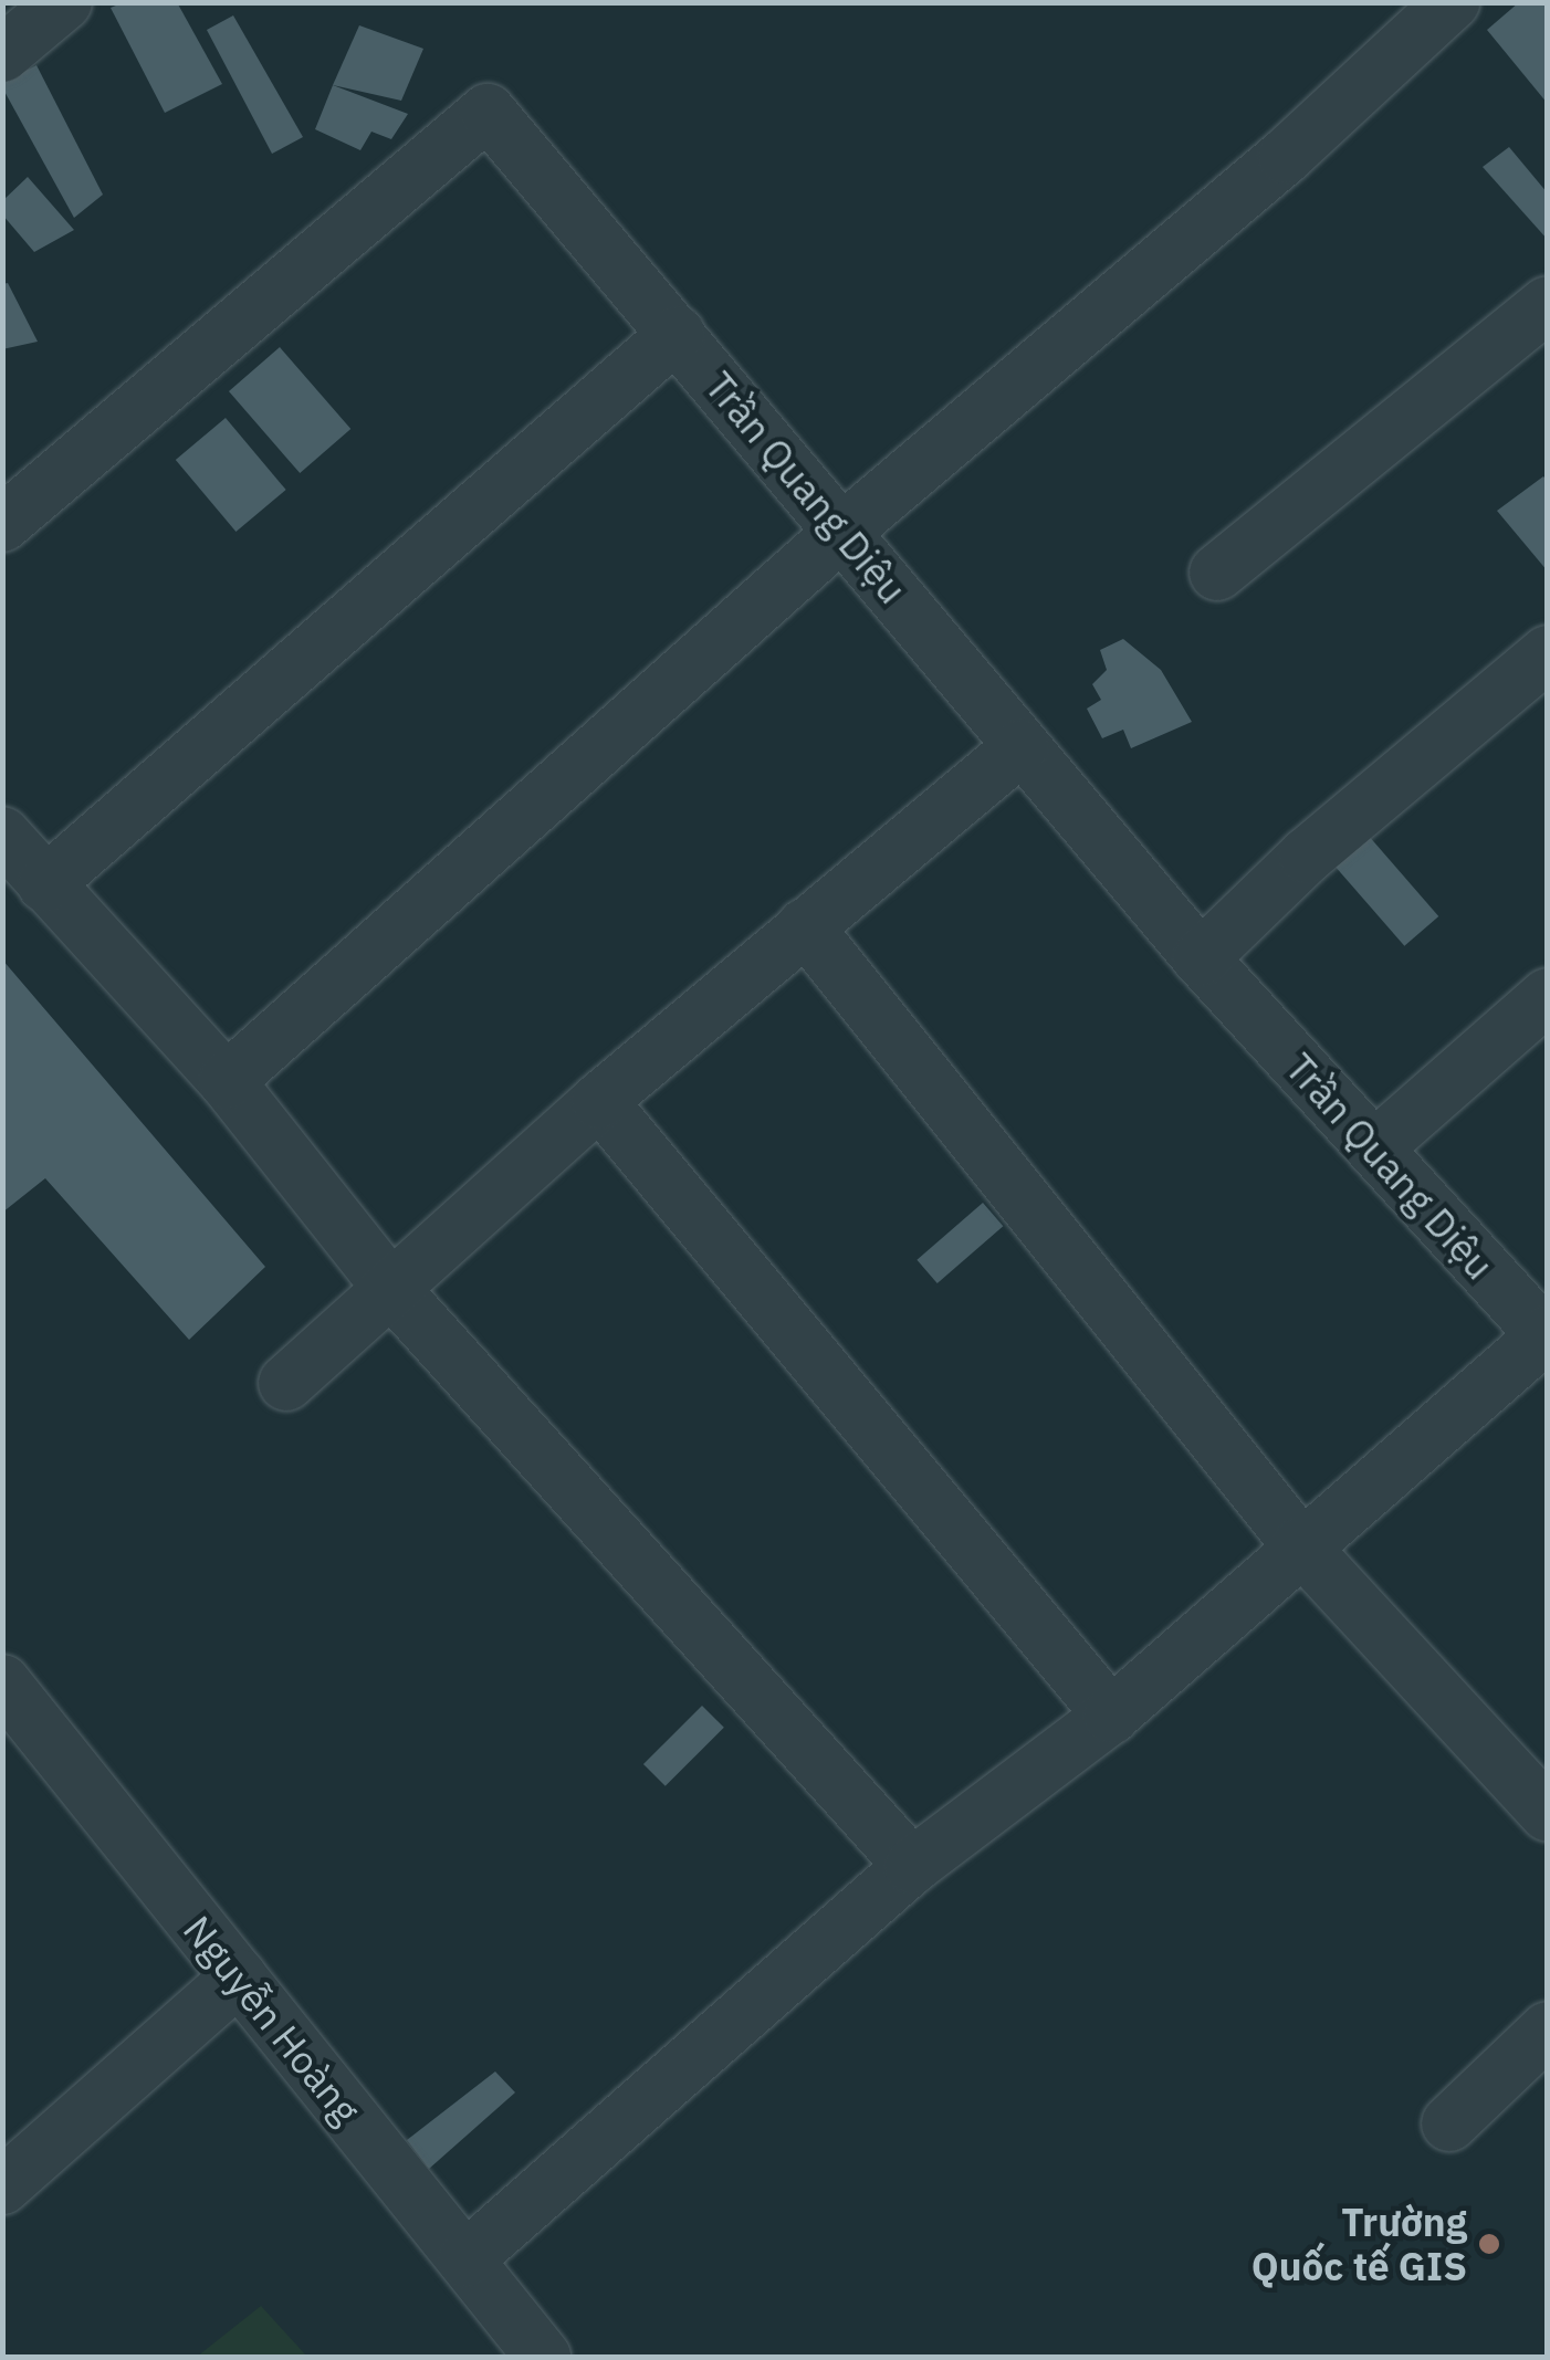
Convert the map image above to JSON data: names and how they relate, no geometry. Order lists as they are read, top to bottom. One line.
{"streets":{"street":["Trần Quang Diệu","Nguyễn Hoàng"]},"places":["Trường Quốc tế GIS"]}
